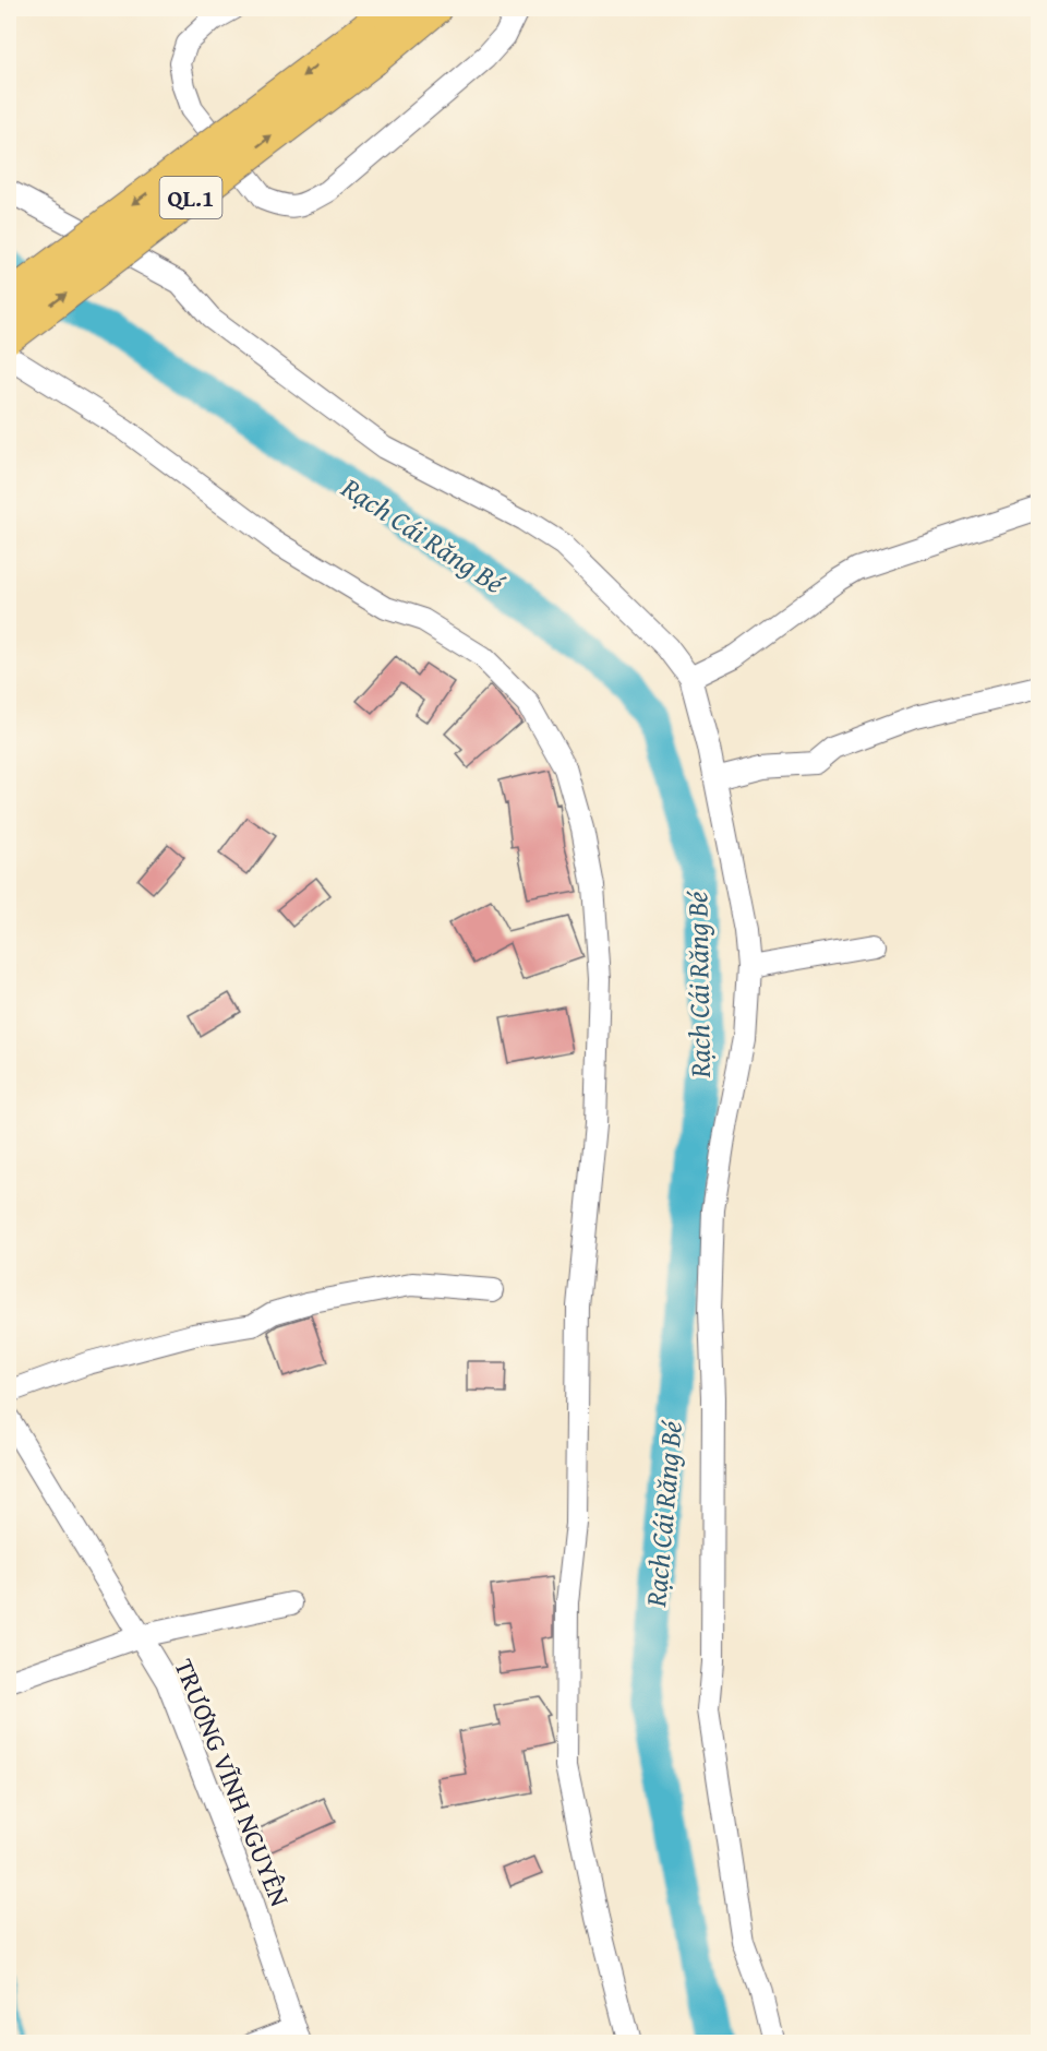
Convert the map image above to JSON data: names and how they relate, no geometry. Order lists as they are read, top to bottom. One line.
{"streets":{"highway":["QL.1"],"street":["TRƯƠNG VĨNH NGUYÊN"]},"water":["Rạch Cái Răng Bé"]}
